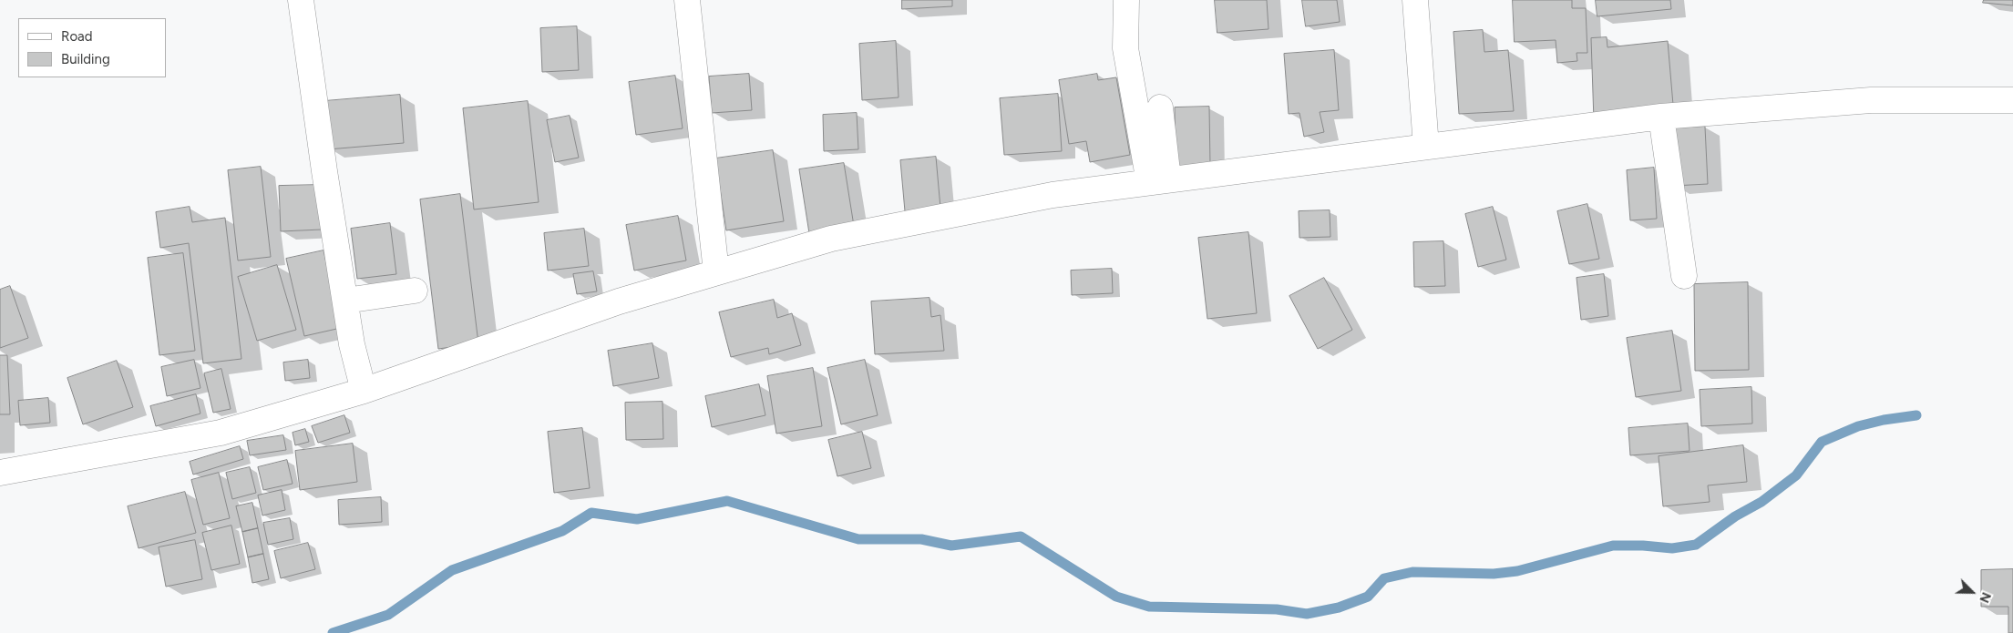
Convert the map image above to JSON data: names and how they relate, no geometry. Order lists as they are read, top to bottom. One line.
{"legend":["Road","Building"],"north":"bottom right"}
